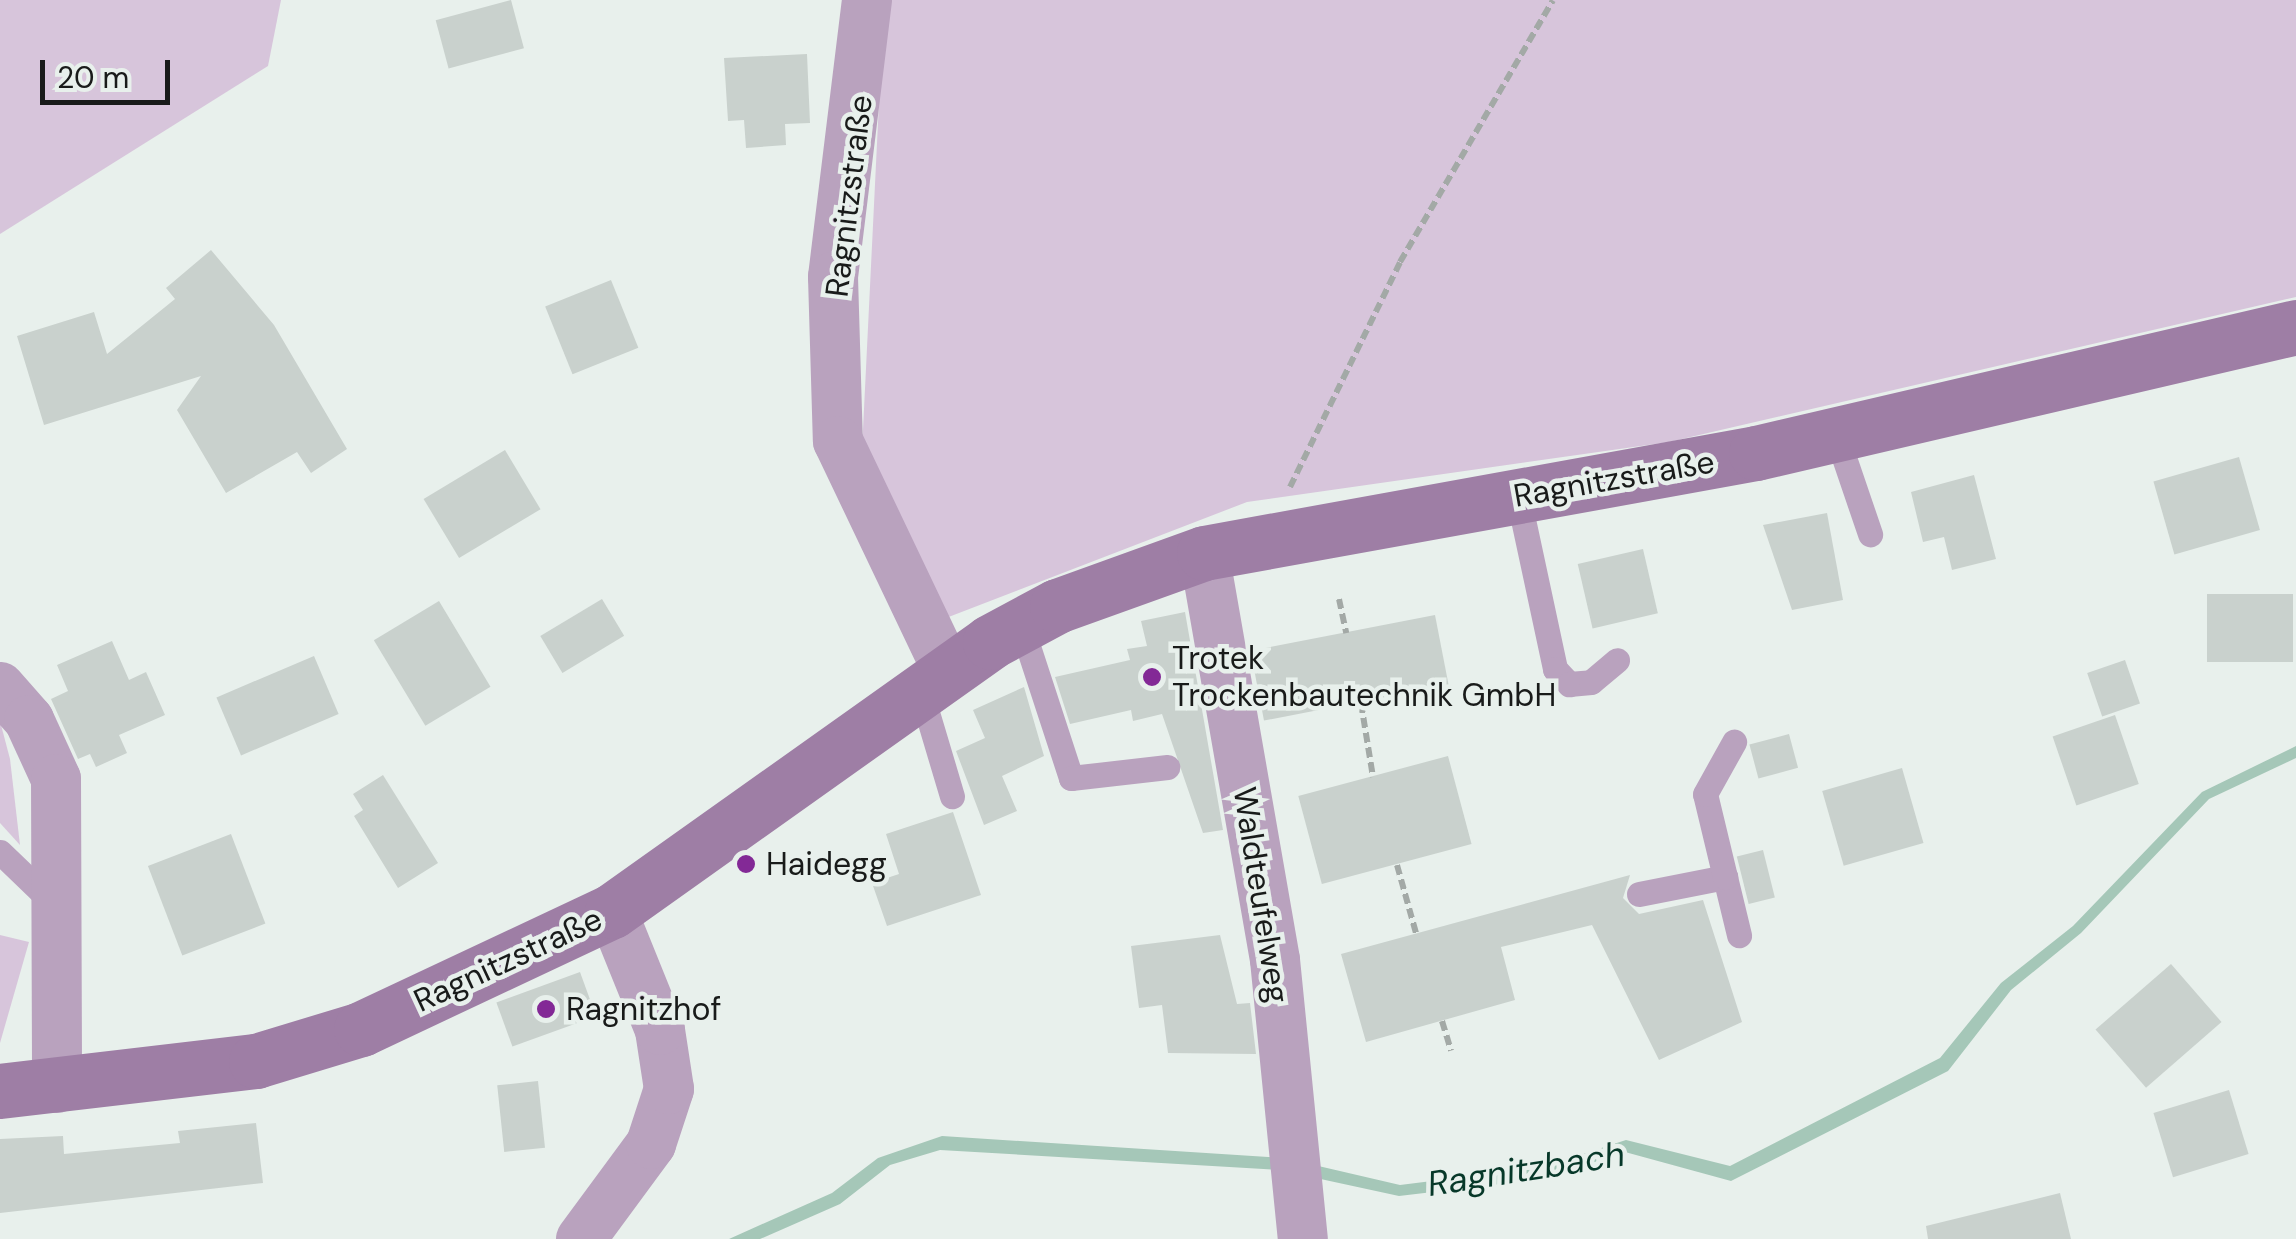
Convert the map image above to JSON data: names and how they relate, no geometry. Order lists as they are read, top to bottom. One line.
{"streets":{"main road":["Ragnitzstraße"],"street":["Waldteufelweg"]},"crossings":[["Ragnitzstraße","Waldteufelweg"]],"water":["Ragnitzbach"],"places":["Trotek Trockenbautechnik GmbH","Haidegg","Ragnitzhof"],"scale_bar":"20 m"}
